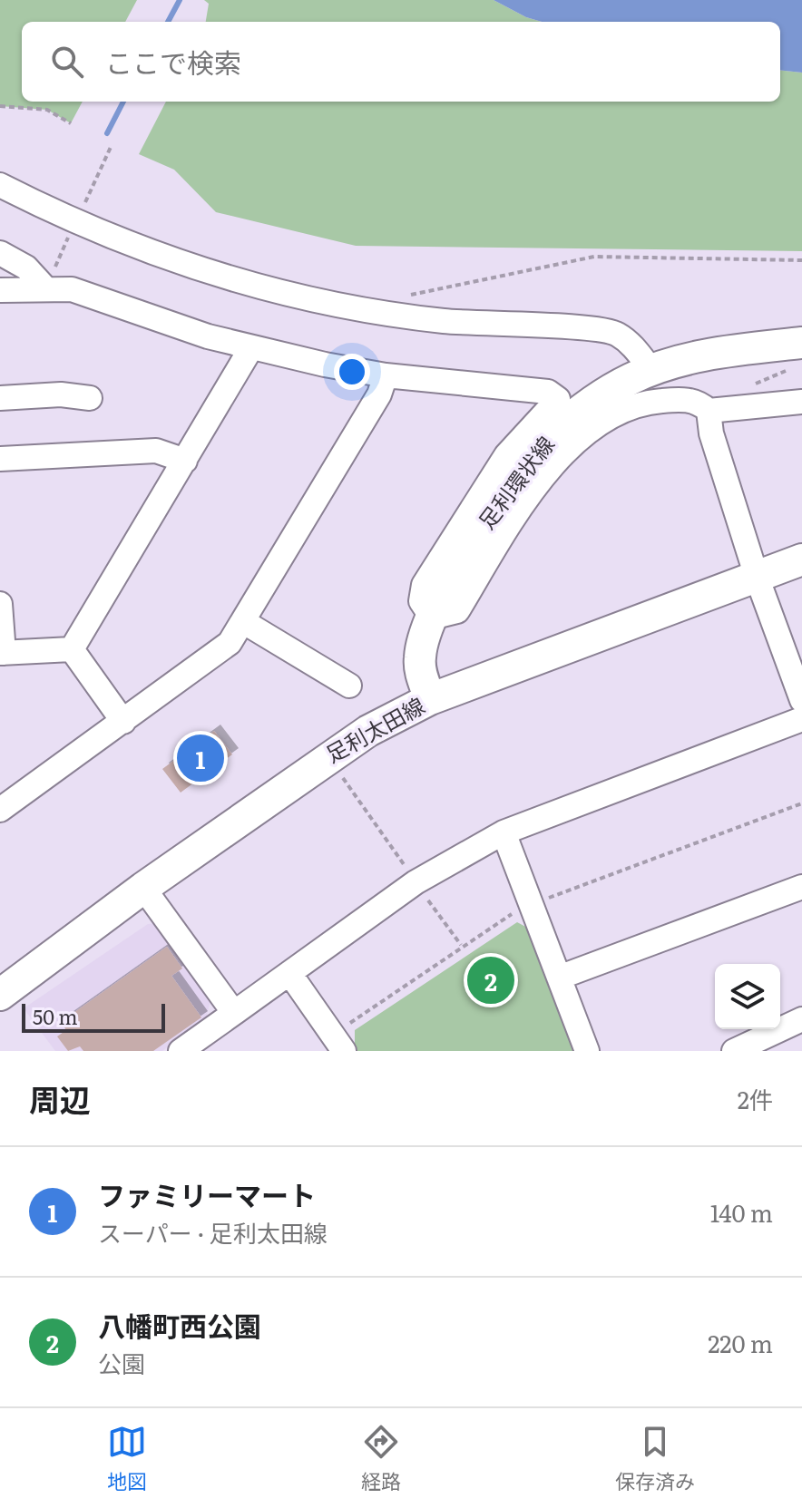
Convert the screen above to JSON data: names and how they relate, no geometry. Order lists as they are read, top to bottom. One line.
{"streets":{"main road":["足利環状線","足利太田線"]},"crossings":[["足利環状線","足利太田線"]],"scale_bar":"50 m","page":{"search":"ここで検索","pins":["1","2"],"scale":"50 m","heading":["周辺","2件"],"list":[{"mark":"1","name":"ファミリーマート","note":"スーパー · 足利太田線","value":"140 m"},{"mark":"2","name":"八幡町西公園","note":"公園","value":"220 m"}],"nav":["地図","経路","保存済み"]}}
